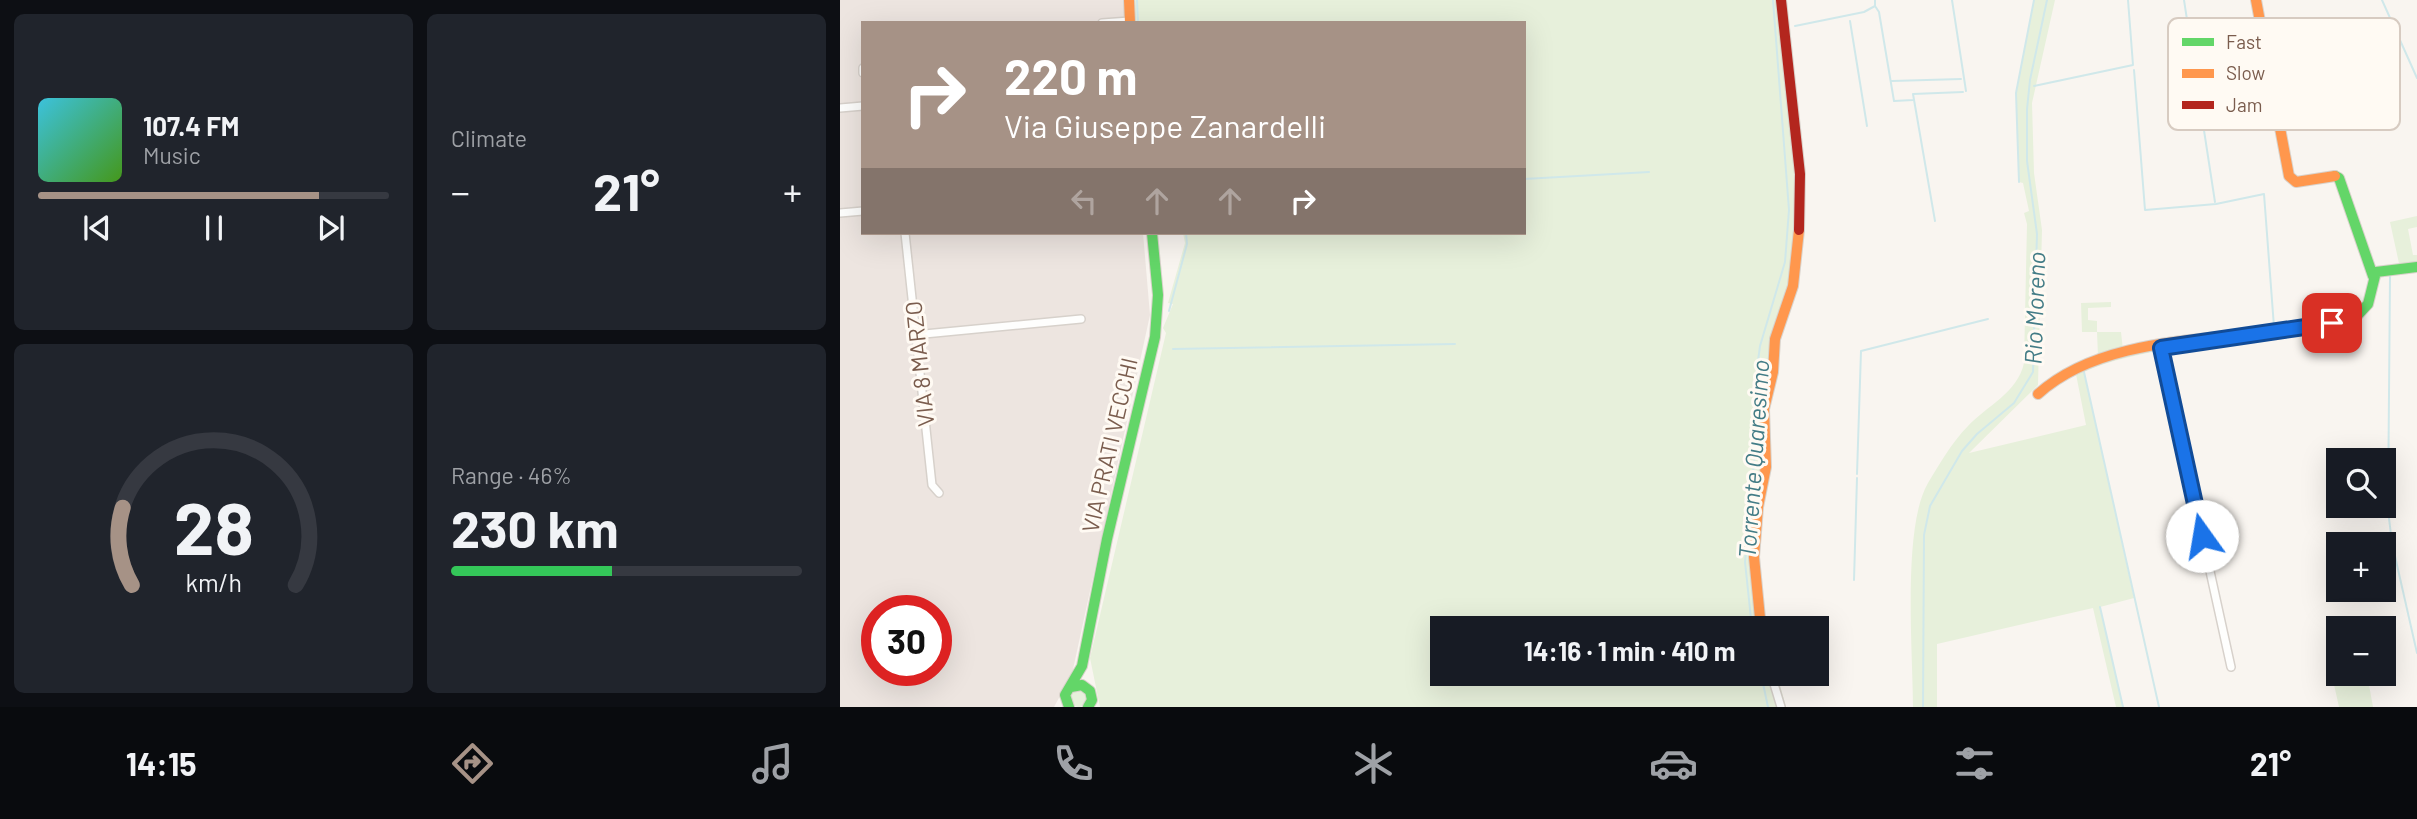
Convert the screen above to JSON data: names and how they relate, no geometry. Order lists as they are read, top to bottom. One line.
{"streets":{"street":["VIA 8 MARZO","VIA PRATI VECCHI"]},"water":["Rio Moreno","Torrente Quaresimo"],"legend":["Fast","Slow","Jam"],"page":{"tile":["Climate",["Range · 46%","230 km"]],"turn":["220 m","Via Giuseppe Zanardelli"],"song":["107.4 FM","Music"],"heat":["−","21°","+"],"map_buttons":["+","−"],"limit":"30","trip":"14:16 · 1 min · 410 m","tabs":["14:15","21°"],"gauge":["28","km/h"]}}
